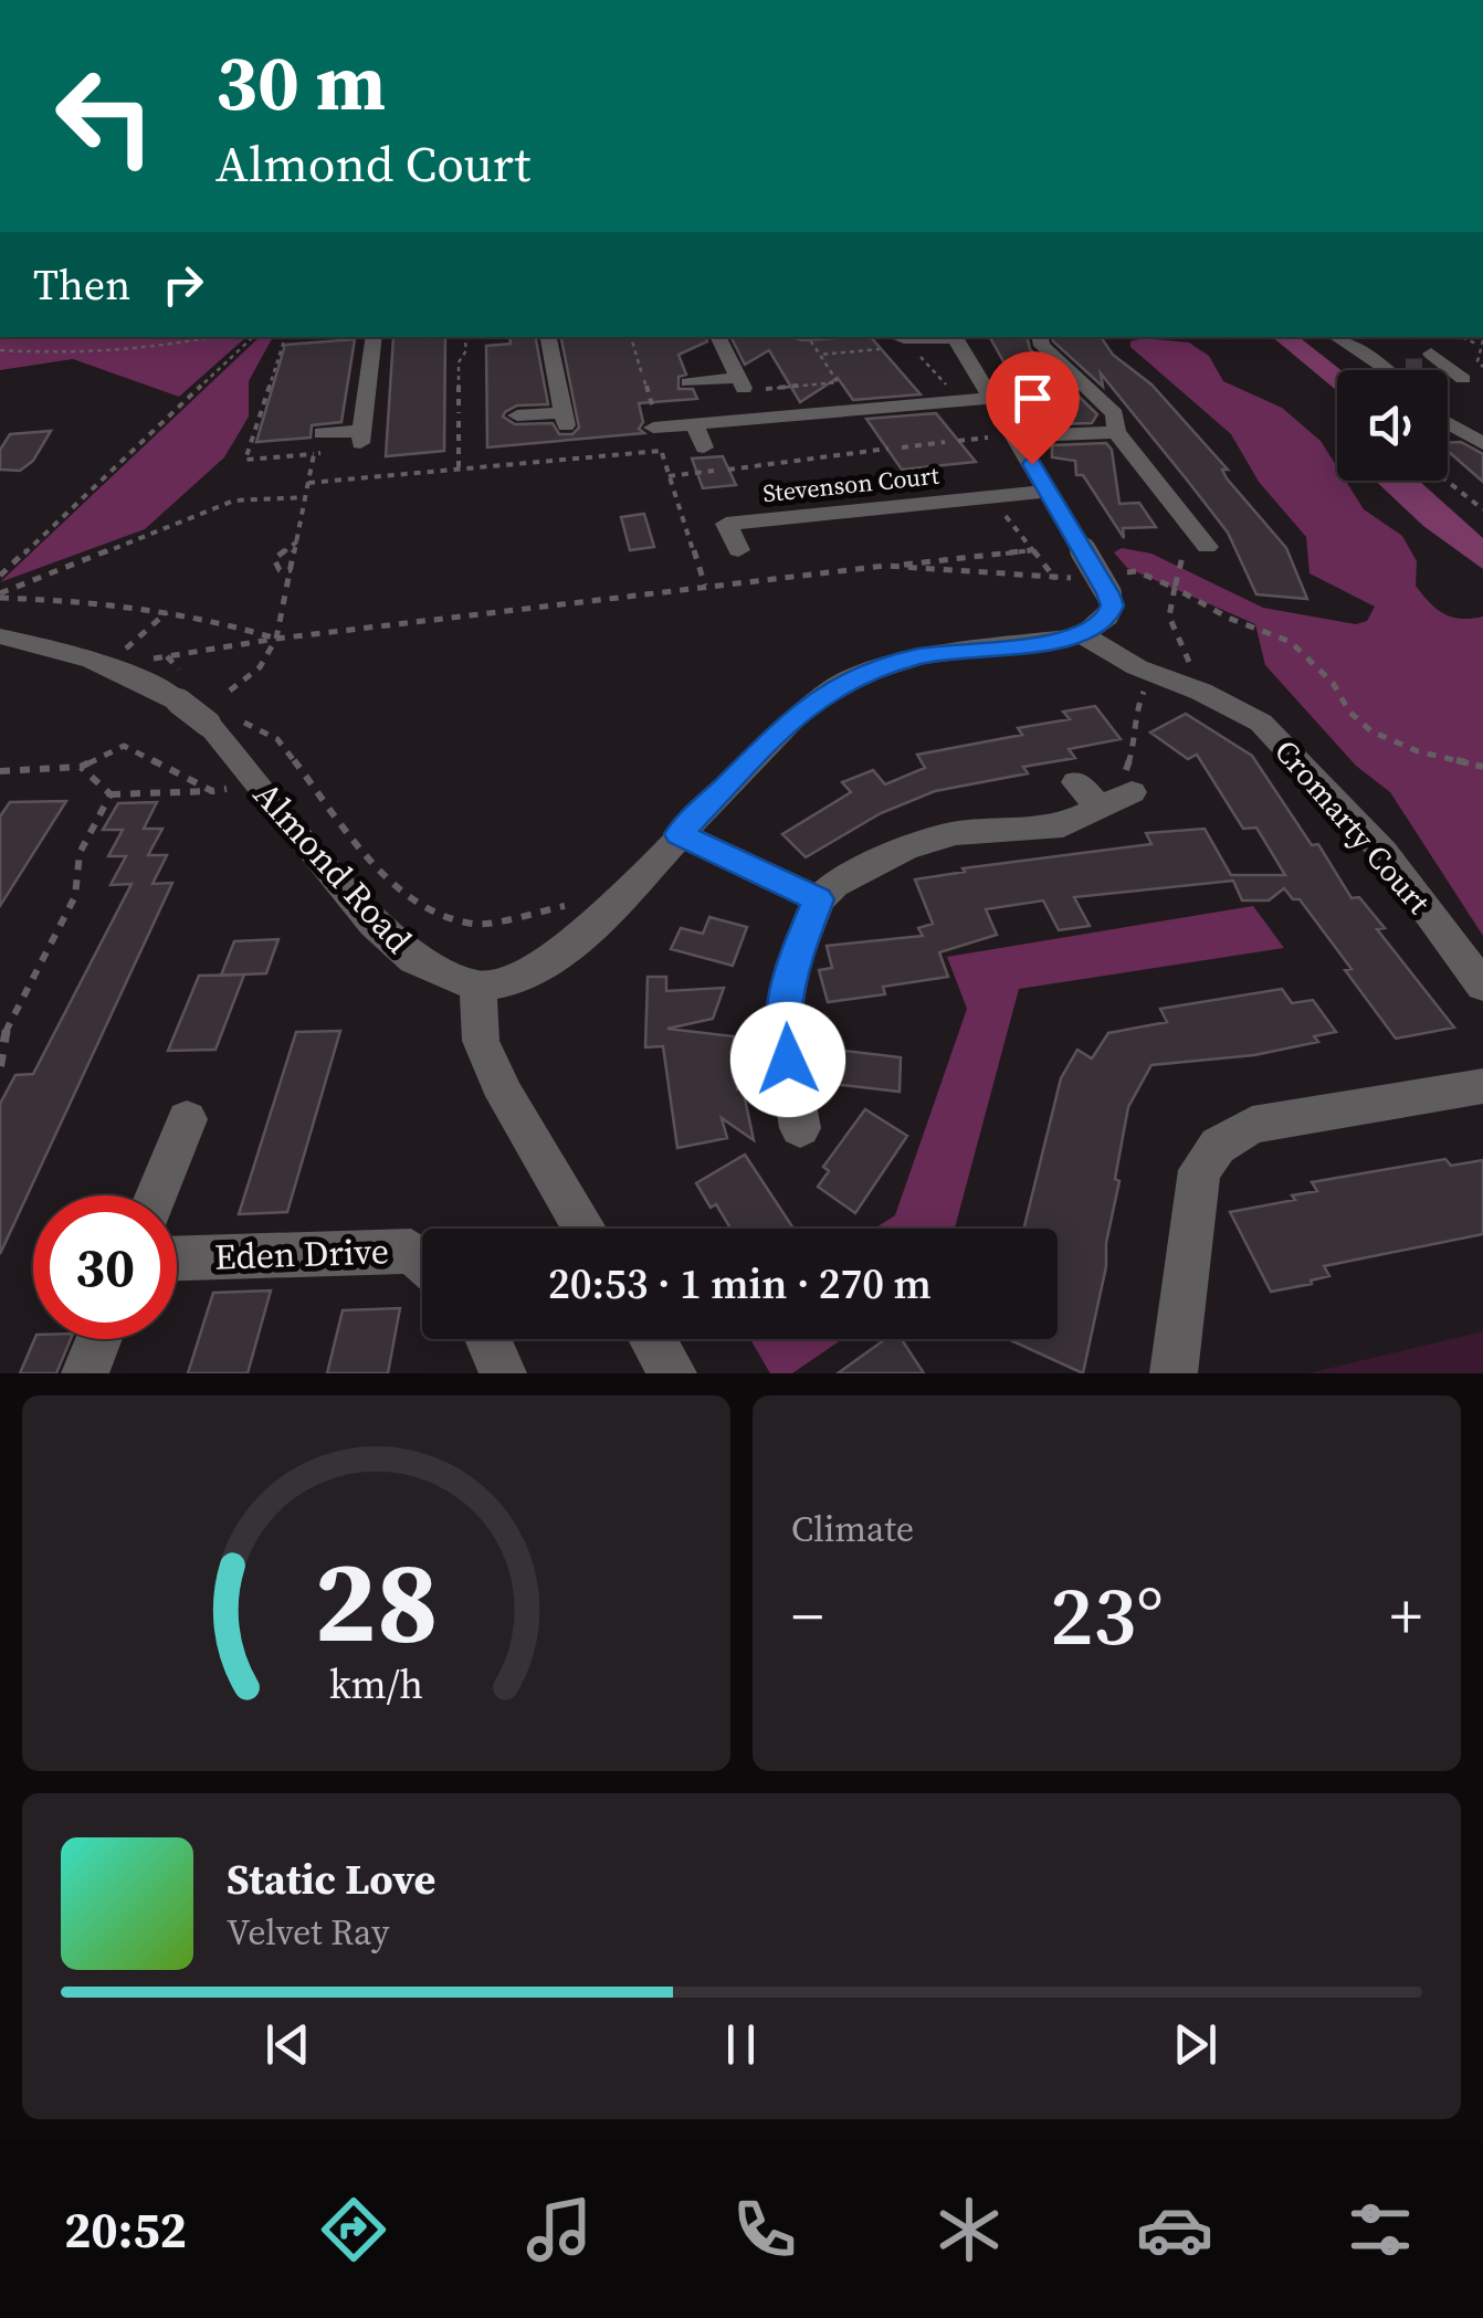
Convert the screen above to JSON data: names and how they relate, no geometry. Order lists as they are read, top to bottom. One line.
{"streets":{"street":["Stevenson Court","Cromarty Court","Almond Road","Eden Drive"]},"page":{"turn":["30 m","Almond Court"],"then":"Then","limit":"30","trip":"20:53 · 1 min · 270 m","tile":"Climate","heat":["−","23°","+"],"song":["Static Love","Velvet Ray"],"tabs":"20:52","gauge":["28","km/h"]}}
